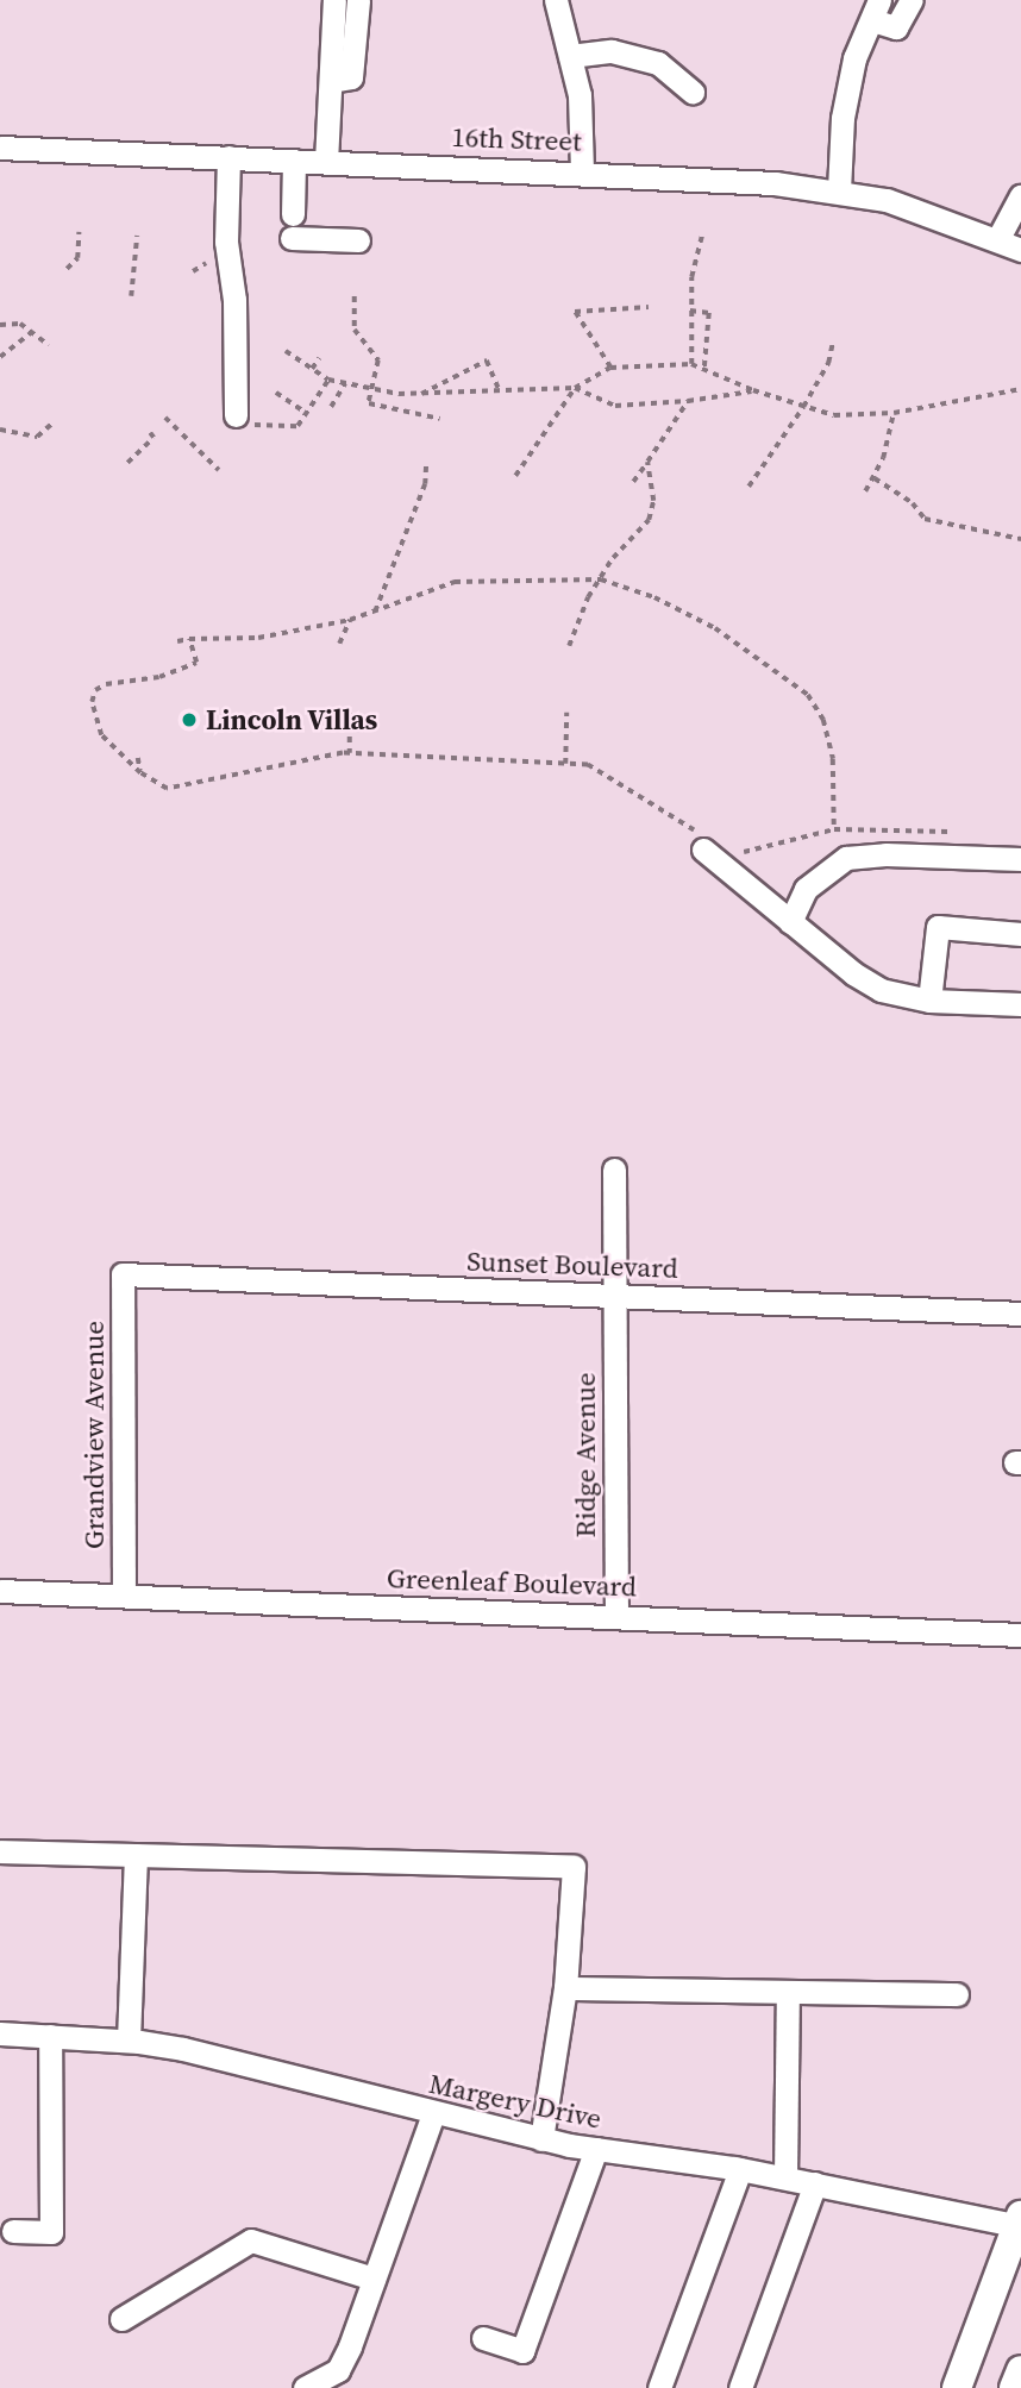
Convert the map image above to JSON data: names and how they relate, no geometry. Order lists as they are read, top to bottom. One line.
{"streets":{"street":["16th Street","Sunset Boulevard","Grandview Avenue","Ridge Avenue","Greenleaf Boulevard","Margery Drive"]},"crossings":[["Sunset Boulevard","Grandview Avenue"],["Sunset Boulevard","Ridge Avenue"],["Grandview Avenue","Greenleaf Boulevard"],["Ridge Avenue","Greenleaf Boulevard"]],"places":["Lincoln Villas"]}
